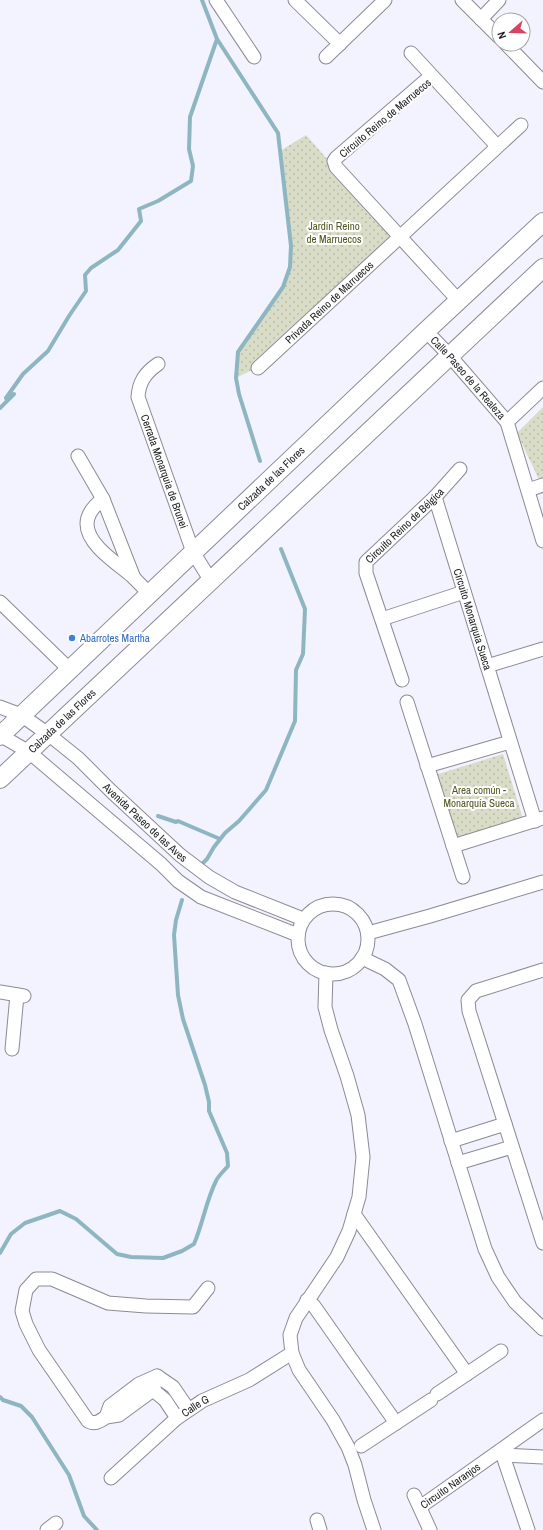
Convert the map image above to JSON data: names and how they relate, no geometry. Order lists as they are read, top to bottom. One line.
{"streets":{"street":["Circuito Reino de Marruecos","Privada Reino de Marruecos","Calle Paseo de la Realeza","Cerrada Monarquia de Brunei","Calzada de las Flores","Circuito Reino de Bélgica","Circuito Monarquia Sueca","Avenida Paseo de las Aves","Calle G","Circuito Naranjos"]},"crossings":[["Circuito Reino de Marruecos","Privada Reino de Marruecos"],["Circuito Reino de Marruecos","Calzada de las Flores"],["Calle Paseo de la Realeza","Calzada de las Flores"],["Cerrada Monarquia de Brunei","Calzada de las Flores"],["Calzada de las Flores","Avenida Paseo de las Aves"],["Circuito Reino de Bélgica","Circuito Monarquia Sueca"]],"parks":["Jardín Reino de Marruecos","Area común - Monarquía Sueca"],"places":["Abarrotes Martha"],"north":"left"}
